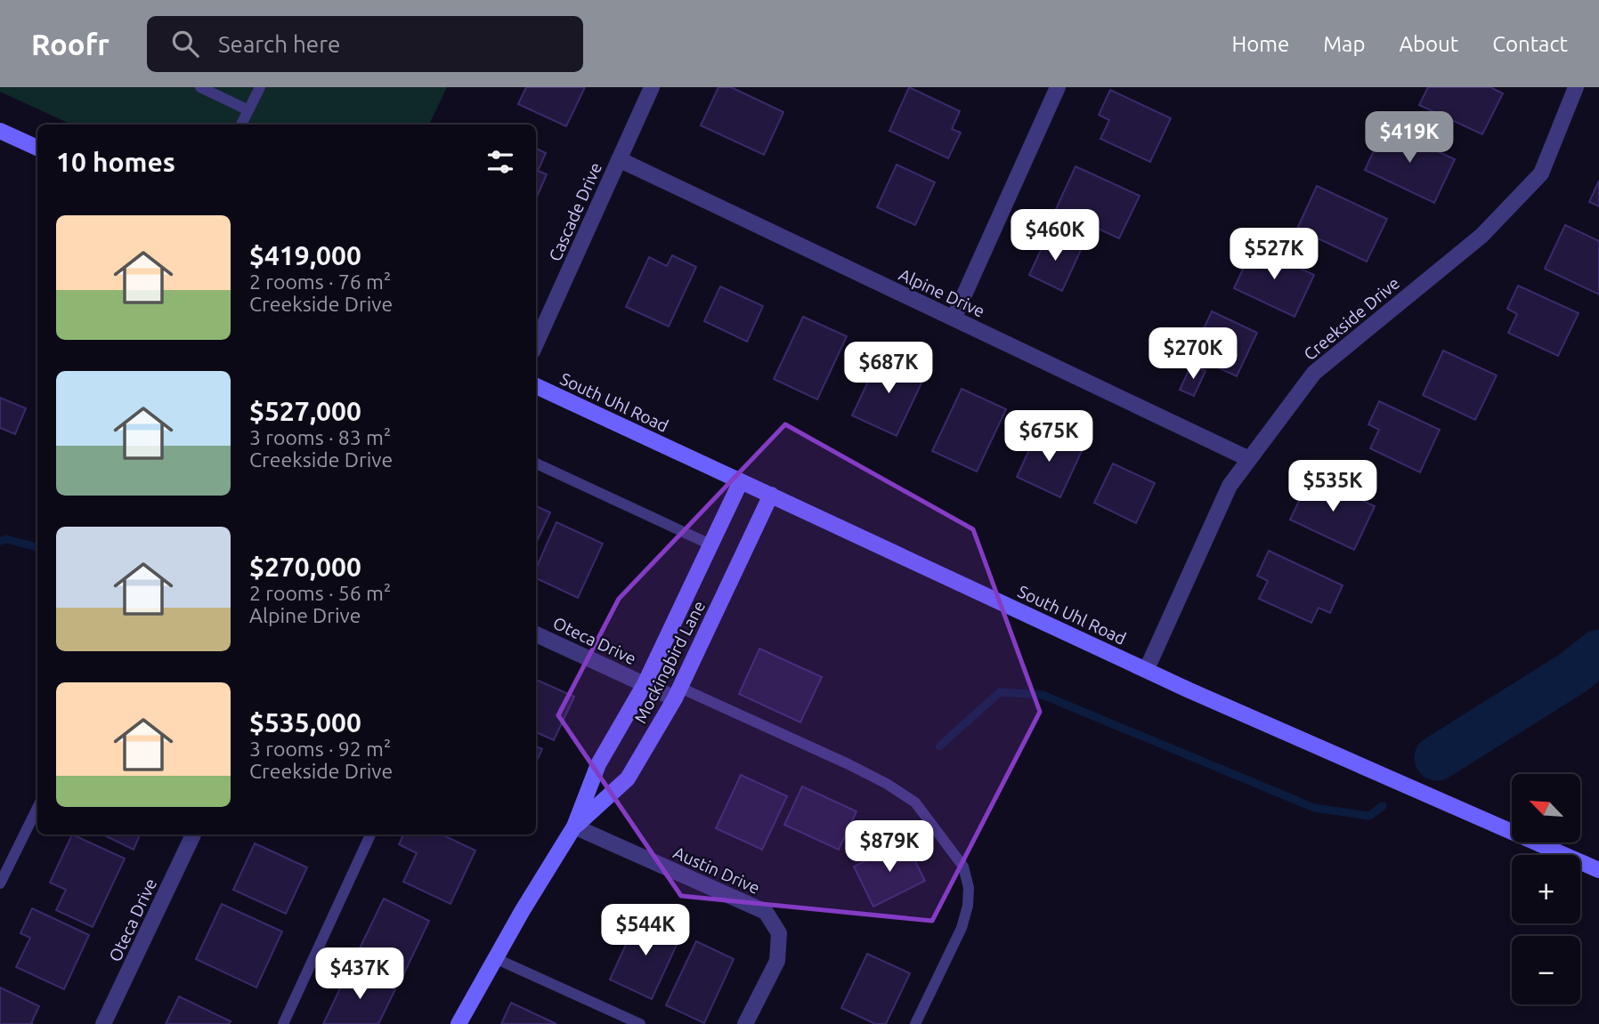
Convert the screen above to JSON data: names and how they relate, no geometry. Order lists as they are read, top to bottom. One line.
{"streets":{"main road":["South Uhl Road","Mockingbird Lane"],"street":["Cascade Drive","Alpine Drive","Creekside Drive","Oteca Drive","Austin Drive"]},"crossings":[["Cascade Drive","Alpine Drive"],["Alpine Drive","Creekside Drive"],["Creekside Drive","South Uhl Road"],["South Uhl Road","Mockingbird Lane"],["Oteca Drive","Mockingbird Lane"],["Mockingbird Lane","Austin Drive"]],"north":"top left","page":{"header":"Roofr","search":"Search here","nav":["Home","Map","About","Contact"],"price":["$419K","$460K","$527K","$270K","$687K","$675K","$535K","$879K","$544K","$437K"],"heading":"10 homes","list":[{"name":"$419,000","note":"2 rooms · 76 m² · Creekside Drive"},{"name":"$527,000","note":"3 rooms · 83 m² · Creekside Drive"},{"name":"$270,000","note":"2 rooms · 56 m² · Alpine Drive"},{"name":"$535,000","note":"3 rooms · 92 m² · Creekside Drive"}],"map_buttons":["+","−"]}}
